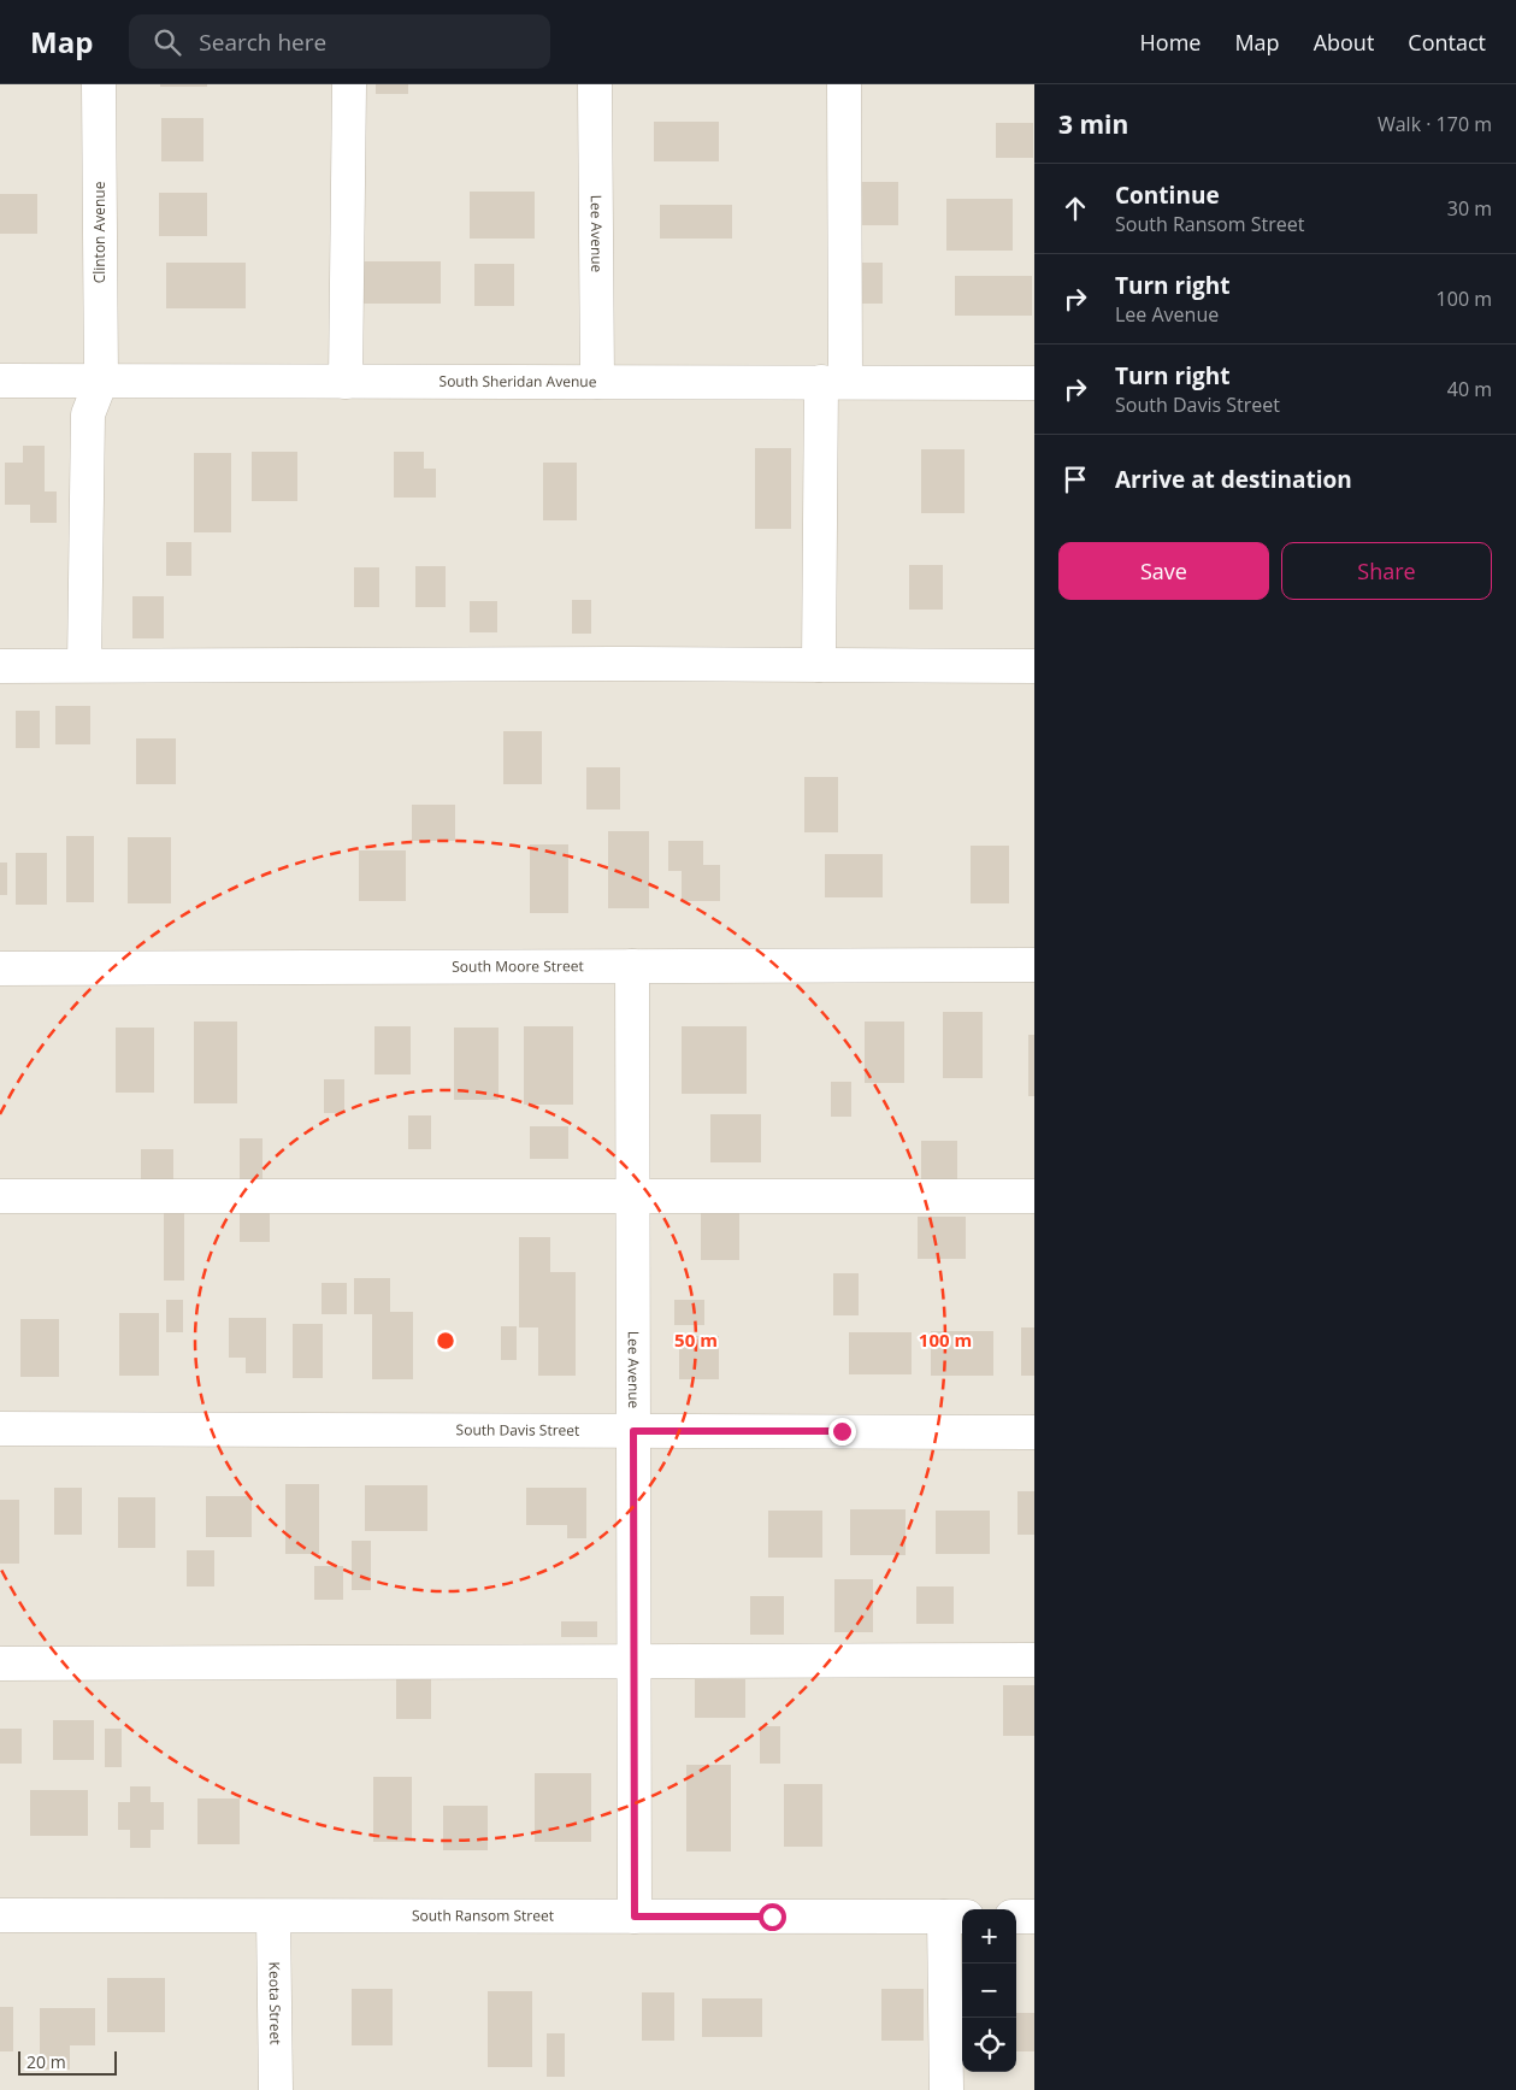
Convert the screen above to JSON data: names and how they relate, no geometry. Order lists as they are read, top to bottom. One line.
{"streets":{"street":["Clinton Avenue","Lee Avenue","South Sheridan Avenue","South Moore Street","South Davis Street","South Ransom Street","Keota Street"]},"crossings":[["Clinton Avenue","South Sheridan Avenue"],["Lee Avenue","South Sheridan Avenue"],["Lee Avenue","South Moore Street"],["Lee Avenue","South Davis Street"],["Lee Avenue","South Ransom Street"],["South Ransom Street","Keota Street"]],"scale_bar":"20 m","page":{"header":"Map","search":"Search here","nav":["Home","Map","About","Contact"],"heading":["3 min","Walk · 170 m"],"list":[["Continue","South Ransom Street","30 m"],["Turn right","Lee Avenue","100 m"],["Turn right","South Davis Street","40 m"],"Arrive at destination"],"buttons":["Save","Share"],"map_buttons":["+","−"],"scale":"20 m"},"rings":["50 m","100 m"]}
